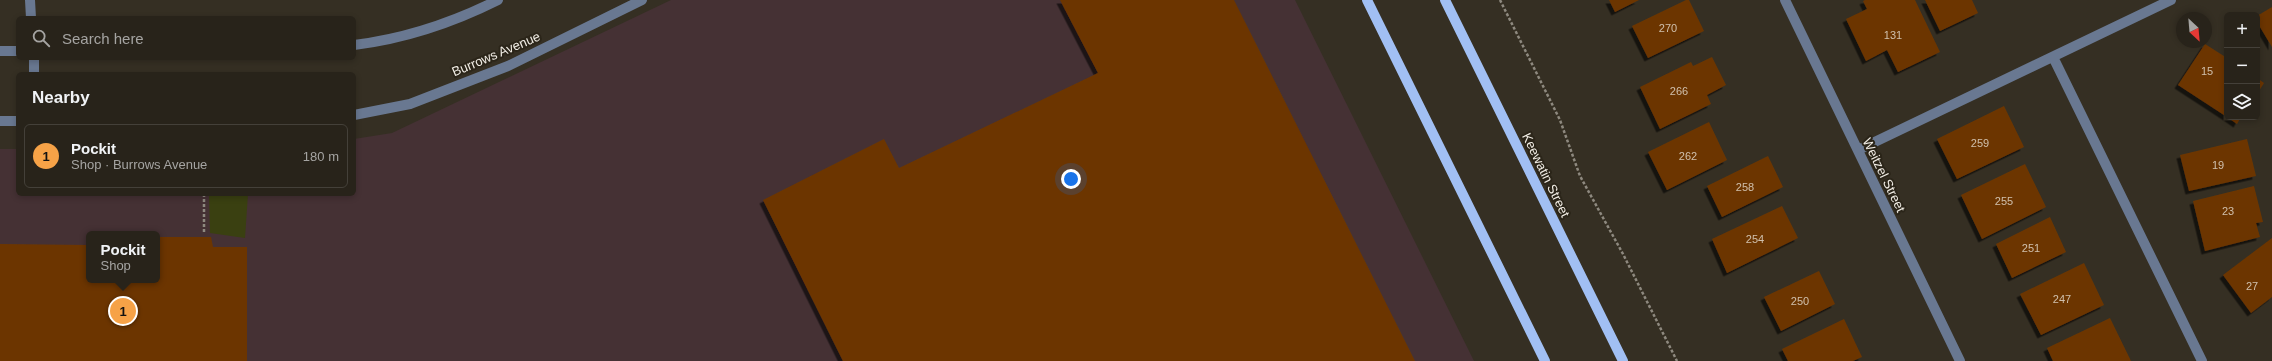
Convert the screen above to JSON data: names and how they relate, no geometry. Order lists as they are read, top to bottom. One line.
{"streets":{"main road":["Keewatin Street"],"street":["Burrows Avenue","Weitzel Street"]},"house_numbers":["270","131","15","266","259","262","19","258","255","23","254","251","27","247","250"],"north":"bottom right","page":{"map_buttons":["+","−"],"search":"Search here","heading":"Nearby","list":[{"mark":"1","name":"Pockit","note":"Shop · Burrows Avenue","value":"180 m"}],"popup":["Pockit","Shop"],"pins":"1"}}
